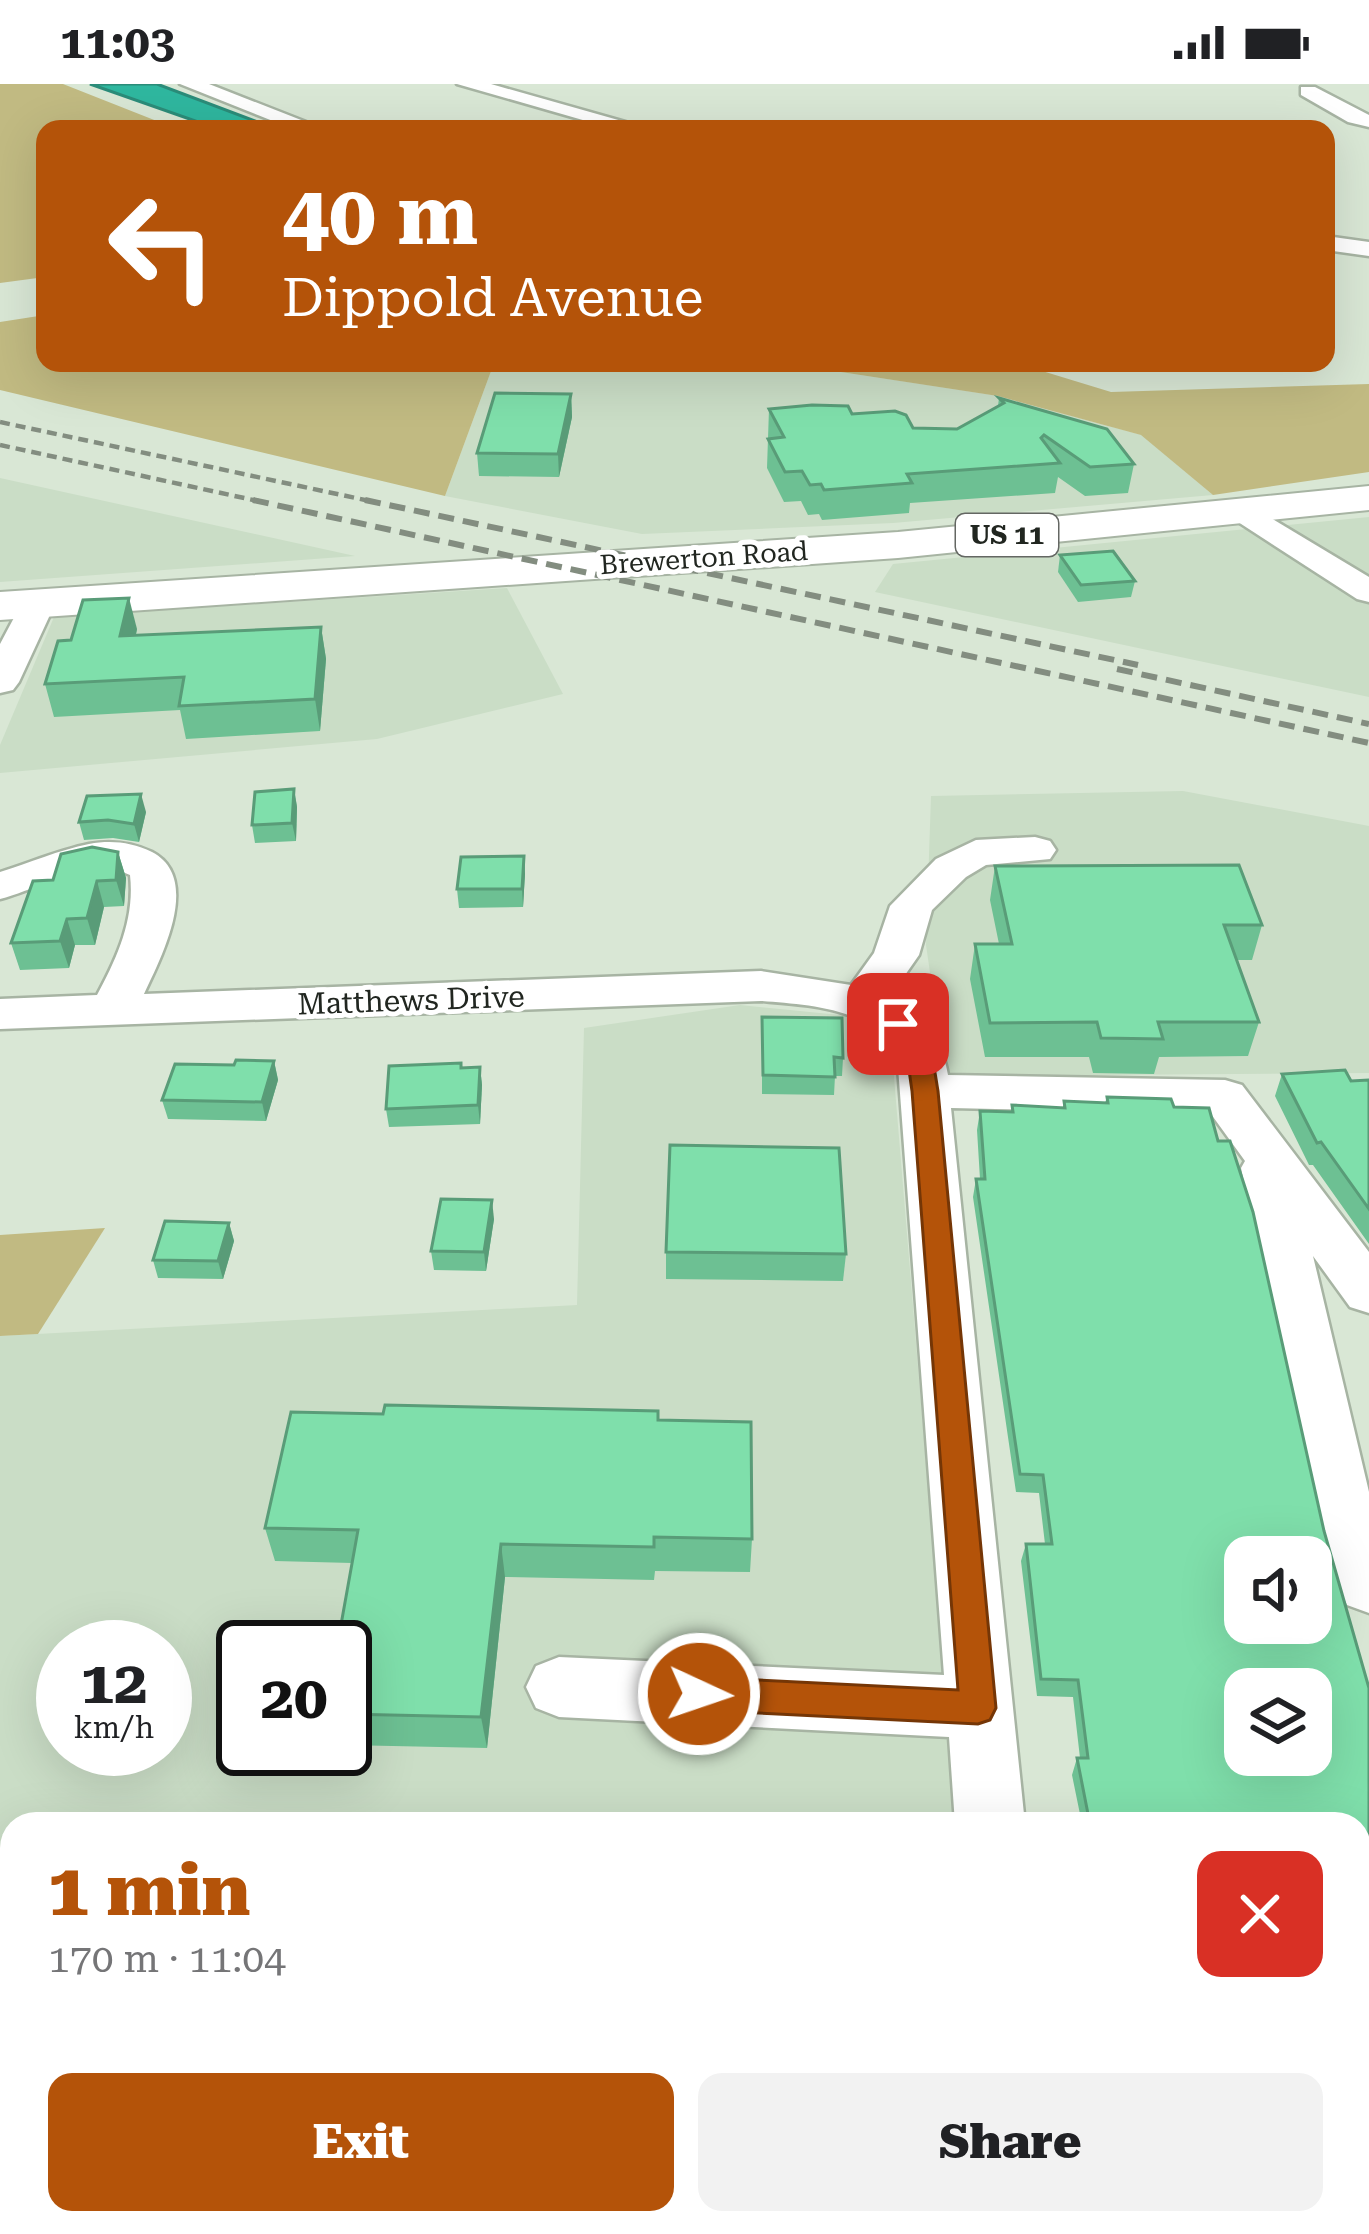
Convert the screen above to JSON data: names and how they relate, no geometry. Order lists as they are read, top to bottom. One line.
{"streets":{"main road":["US 11","Brewerton Road"],"street":["Matthews Drive"]},"page":{"status":"11:03","turn":["40 m","Dippold Avenue"],"speed":"12 km/h","limit":"20","heading":["1 min","170 m · 11:04"],"buttons":["Exit","Share"]}}
